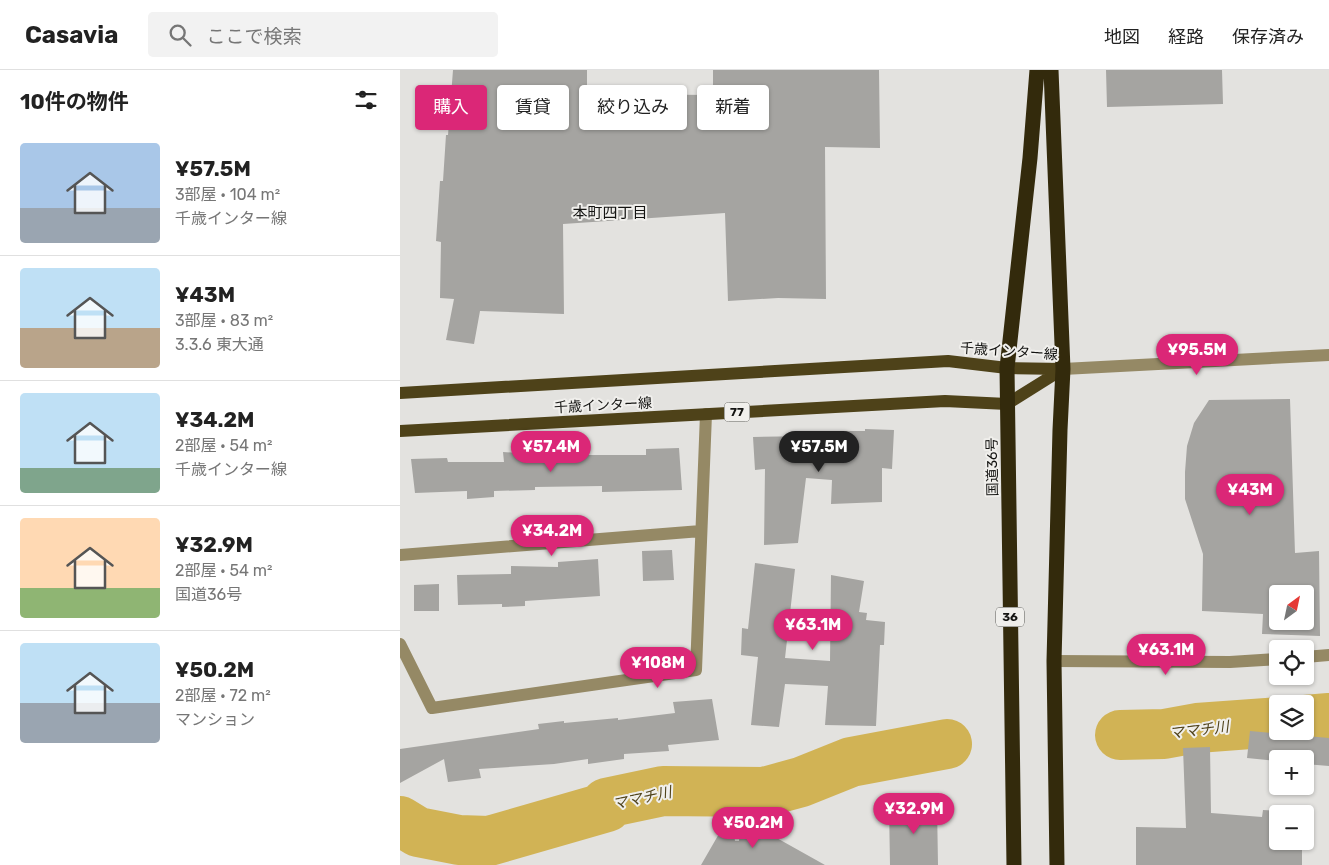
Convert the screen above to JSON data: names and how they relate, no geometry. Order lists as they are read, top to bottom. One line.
{"streets":{"highway":["国道36号","36"],"main road":["千歳インター線","77"]},"crossings":[["千歳インター線","国道36号"]],"districts":["本町四丁目"],"water":["ママチ川"],"north":"top right","page":{"header":"Casavia","search":"ここで検索","nav":["地図","経路","保存済み"],"heading":"10件の物件","chip":["購入","賃貸","絞り込み","新着"],"list":[{"name":"¥57.5M","note":"3部屋 · 104 m² · 千歳インター線"},{"name":"¥43M","note":"3部屋 · 83 m² · 3.3.6 東大通"},{"name":"¥34.2M","note":"2部屋 · 54 m² · 千歳インター線"},{"name":"¥32.9M","note":"2部屋 · 54 m² · 国道36号"},{"name":"¥50.2M","note":"2部屋 · 72 m² · マンション"}],"price":["¥95.5M","¥57.4M","¥57.5M","¥43M","¥34.2M","¥63.1M","¥63.1M","¥108M","¥32.9M","¥50.2M"],"map_buttons":["+","−"]}}
